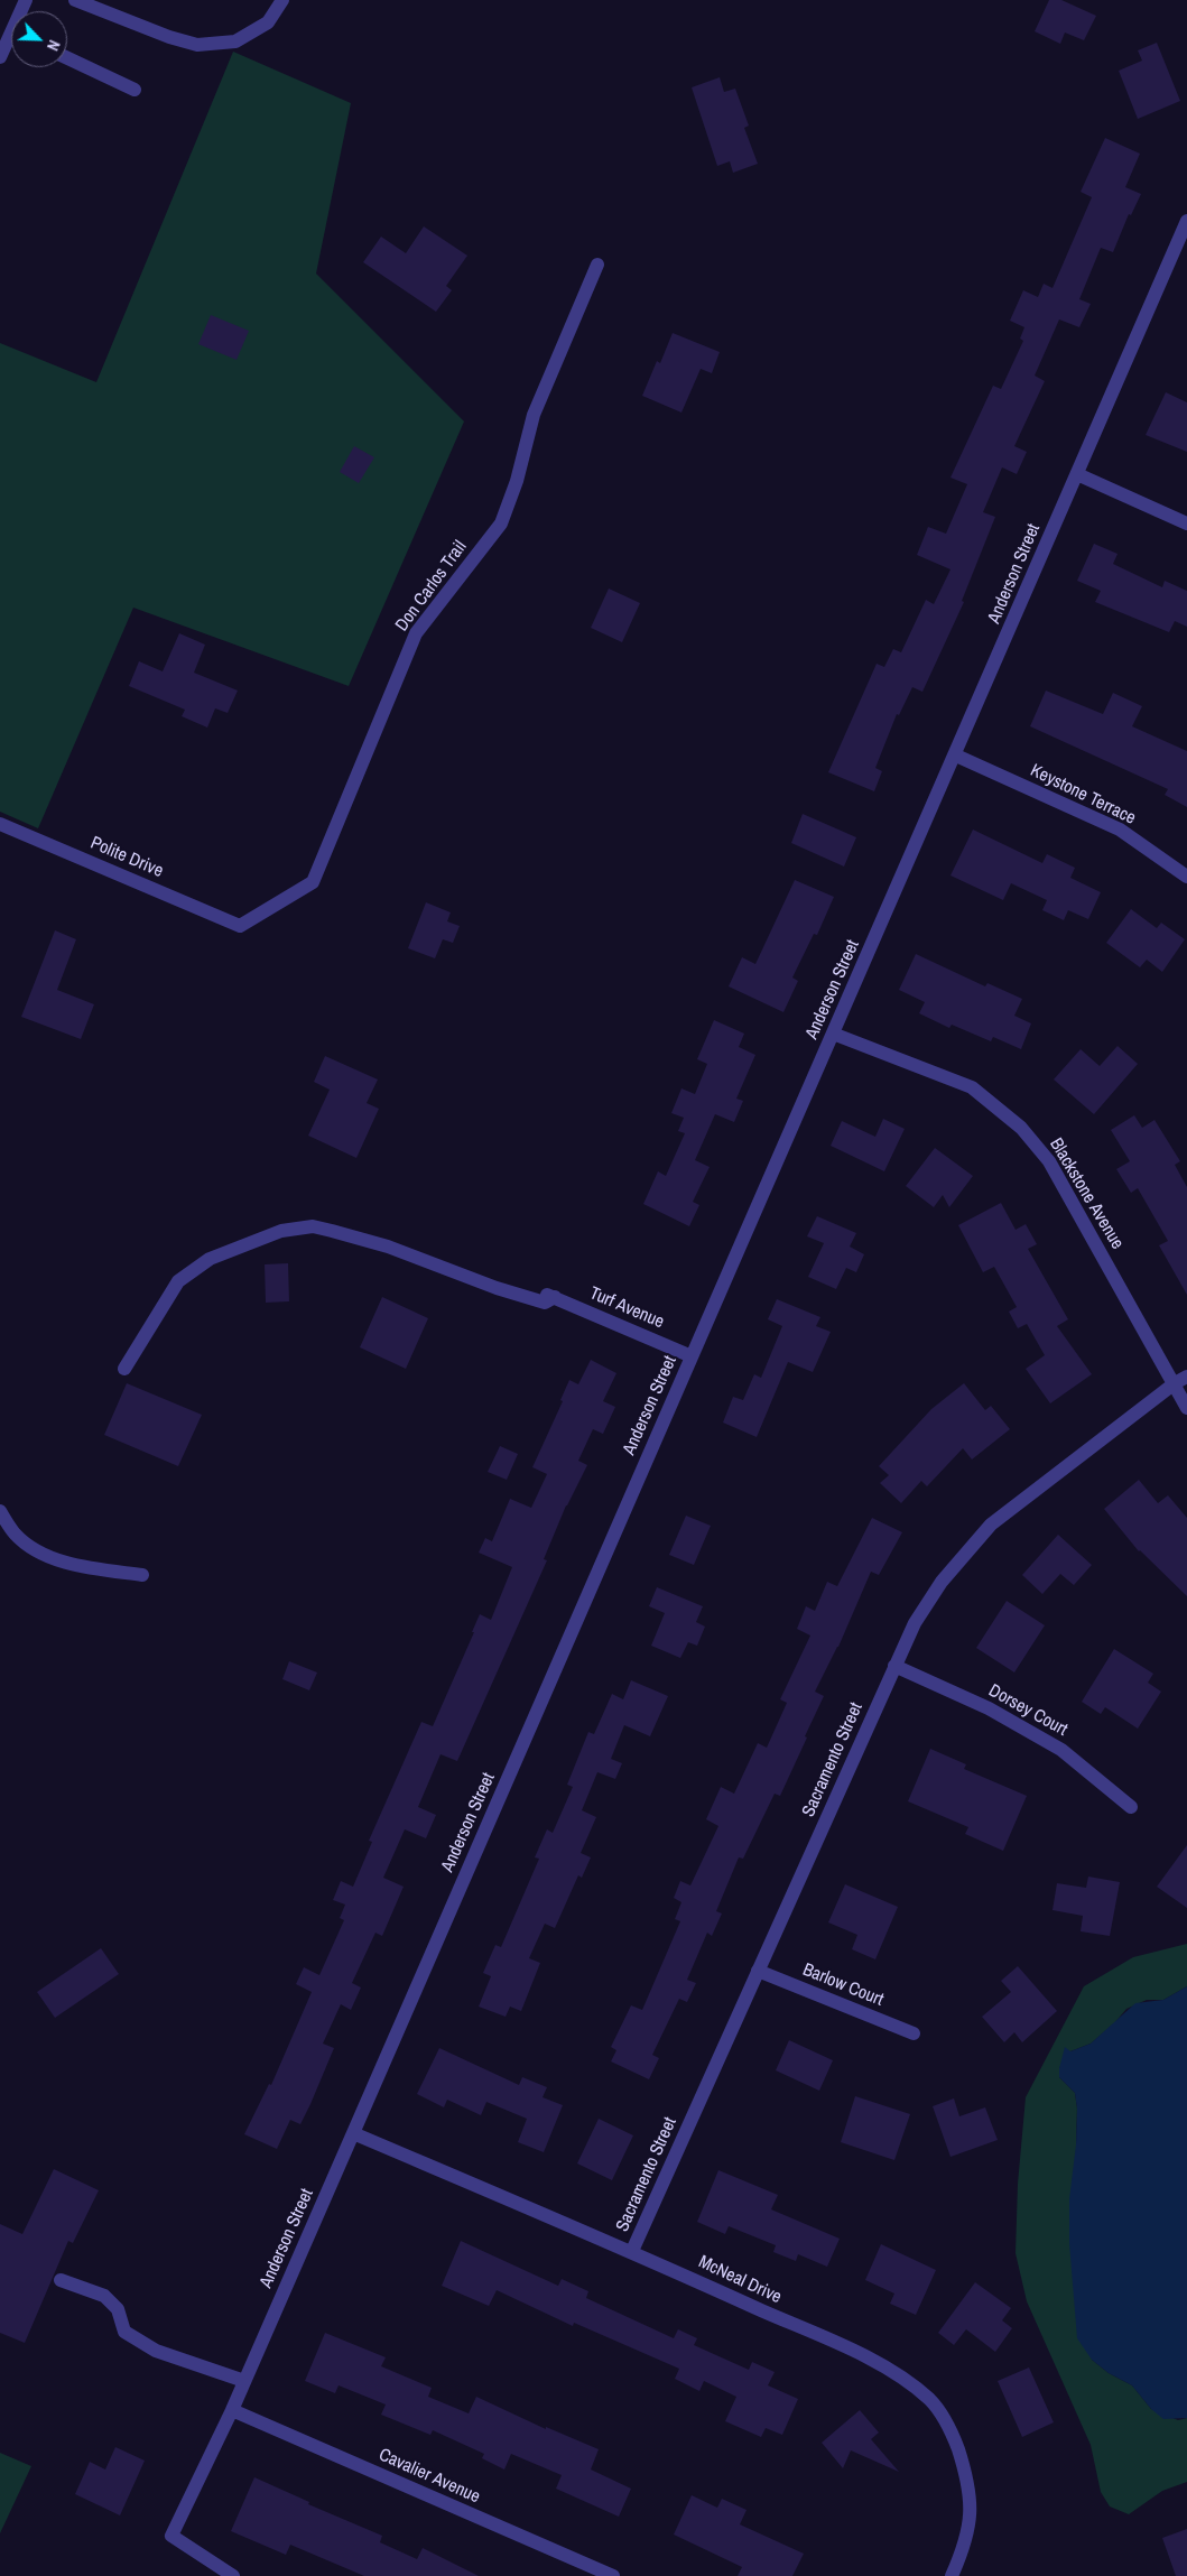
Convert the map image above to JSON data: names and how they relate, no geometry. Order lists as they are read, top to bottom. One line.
{"streets":{"street":["Anderson Street","Don Carlos Trail","Keystone Terrace","Polite Drive","Blackstone Avenue","Turf Avenue","Dorsey Court","Sacramento Street","Barlow Court","McNeal Drive","Cavalier Avenue"]},"crossings":[["Anderson Street","Keystone Terrace"],["Anderson Street","Blackstone Avenue"],["Anderson Street","Turf Avenue"],["Anderson Street","McNeal Drive"],["Anderson Street","Cavalier Avenue"],["Don Carlos Trail","Polite Drive"],["Blackstone Avenue","Sacramento Street"],["Dorsey Court","Sacramento Street"],["Sacramento Street","Barlow Court"],["Sacramento Street","McNeal Drive"]],"north":"bottom right"}
